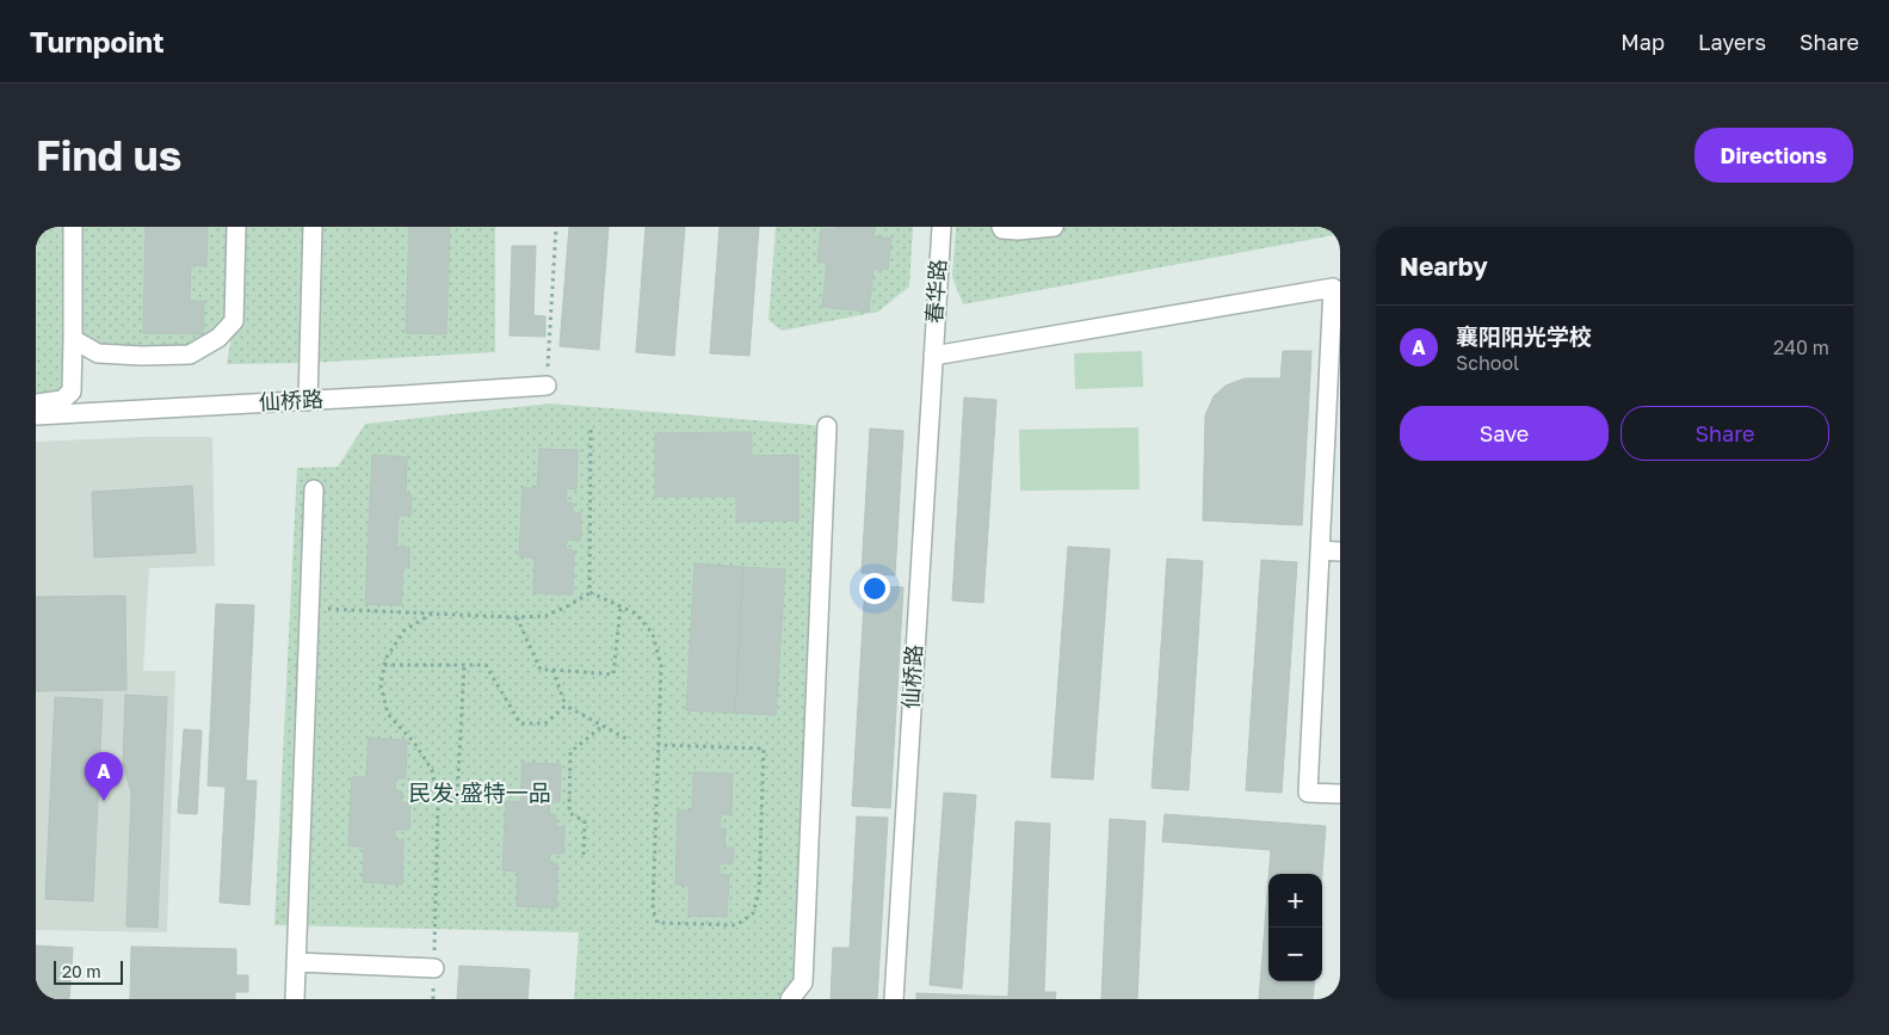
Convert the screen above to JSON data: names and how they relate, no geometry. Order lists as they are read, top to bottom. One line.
{"streets":{"street":["春华路","仙桥路"]},"crossings":[["春华路","仙桥路"]],"districts":["民发·盛特一品"],"scale_bar":"20 m","page":{"header":"Turnpoint","nav":["Map","Layers","Share"],"buttons":["Directions",["Save","Share"]],"title":"Find us","heading":"Nearby","list":[{"mark":"A","name":"襄阳阳光学校","note":"School","value":"240 m"}],"pins":"A","map_buttons":["+","−"],"scale":"20 m"}}
